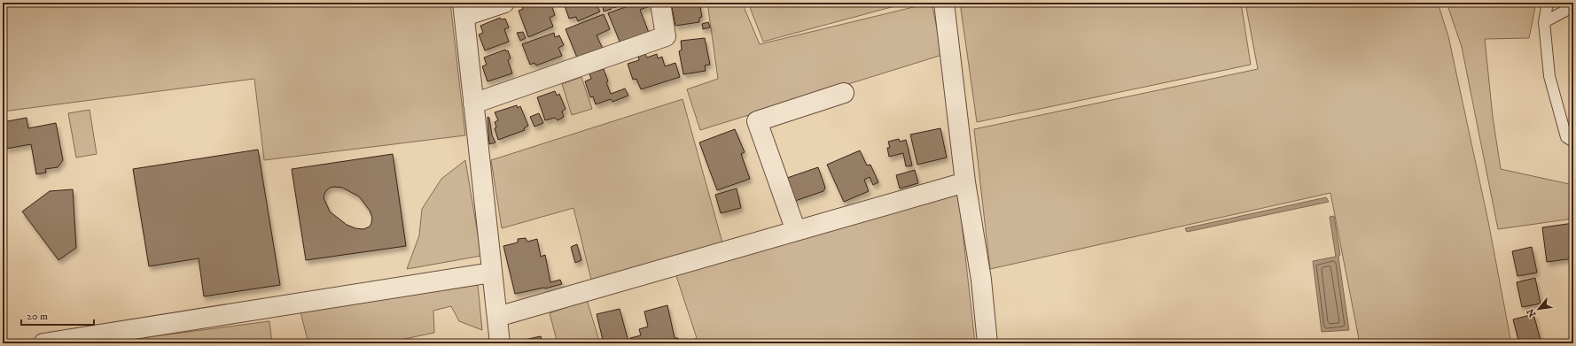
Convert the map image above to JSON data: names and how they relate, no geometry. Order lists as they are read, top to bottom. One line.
{"scale_bar":"20 m","north":"bottom left"}
